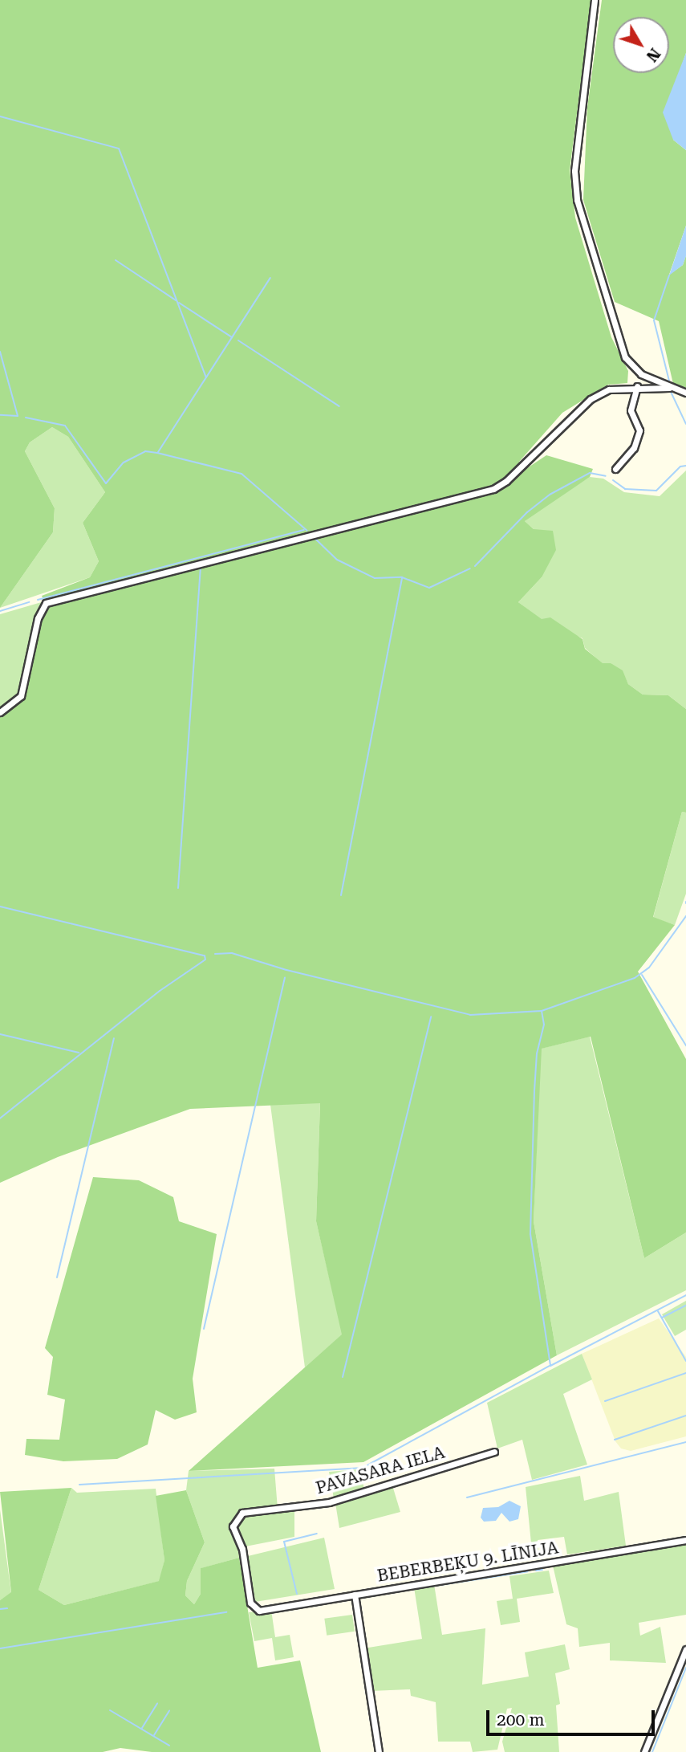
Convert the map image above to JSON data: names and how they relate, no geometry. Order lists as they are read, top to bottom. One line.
{"streets":{"street":["PAVASARA IELA","BEBERBEĶU 9. LĪNIJA"]},"crossings":[["PAVASARA IELA","BEBERBEĶU 9. LĪNIJA"]],"scale_bar":"200 m","north":"bottom right"}
